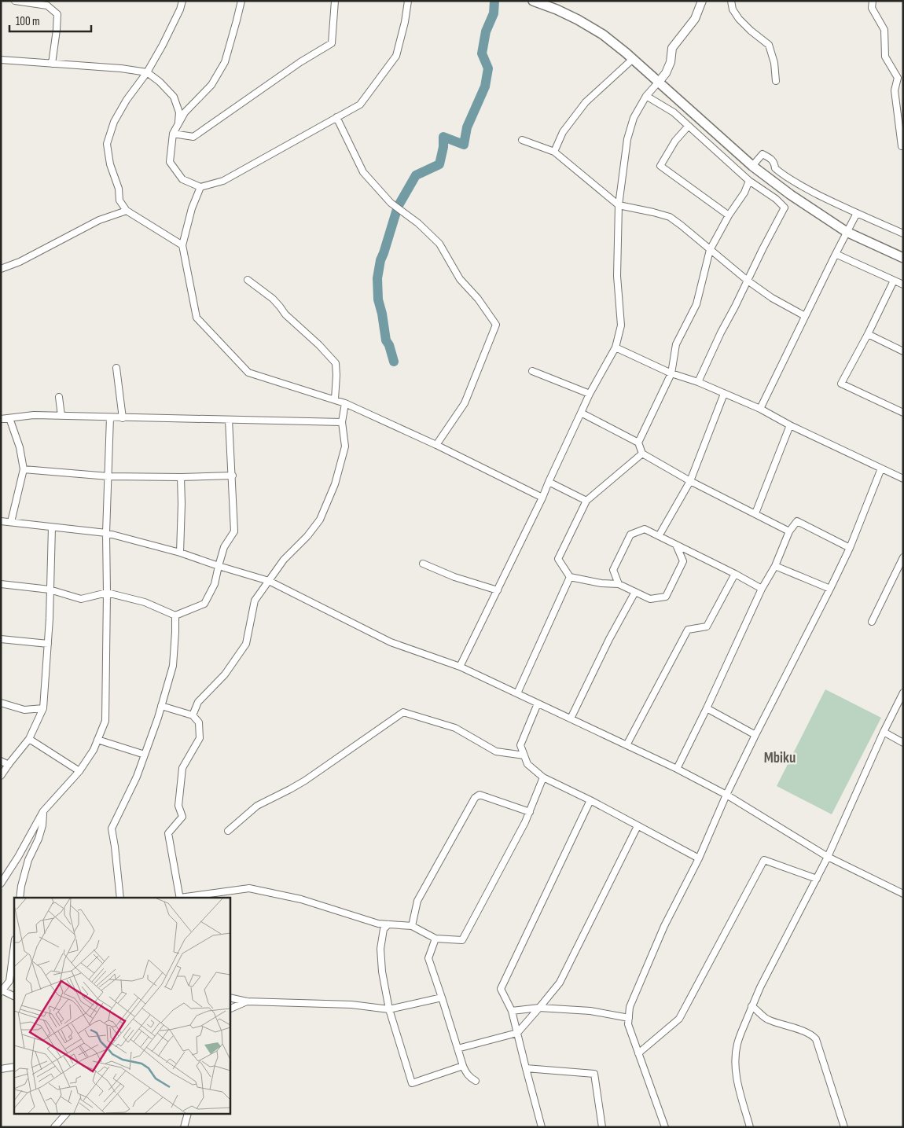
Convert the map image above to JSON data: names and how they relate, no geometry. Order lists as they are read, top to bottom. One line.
{"districts":["Mbiku"],"scale_bar":"100 m"}
